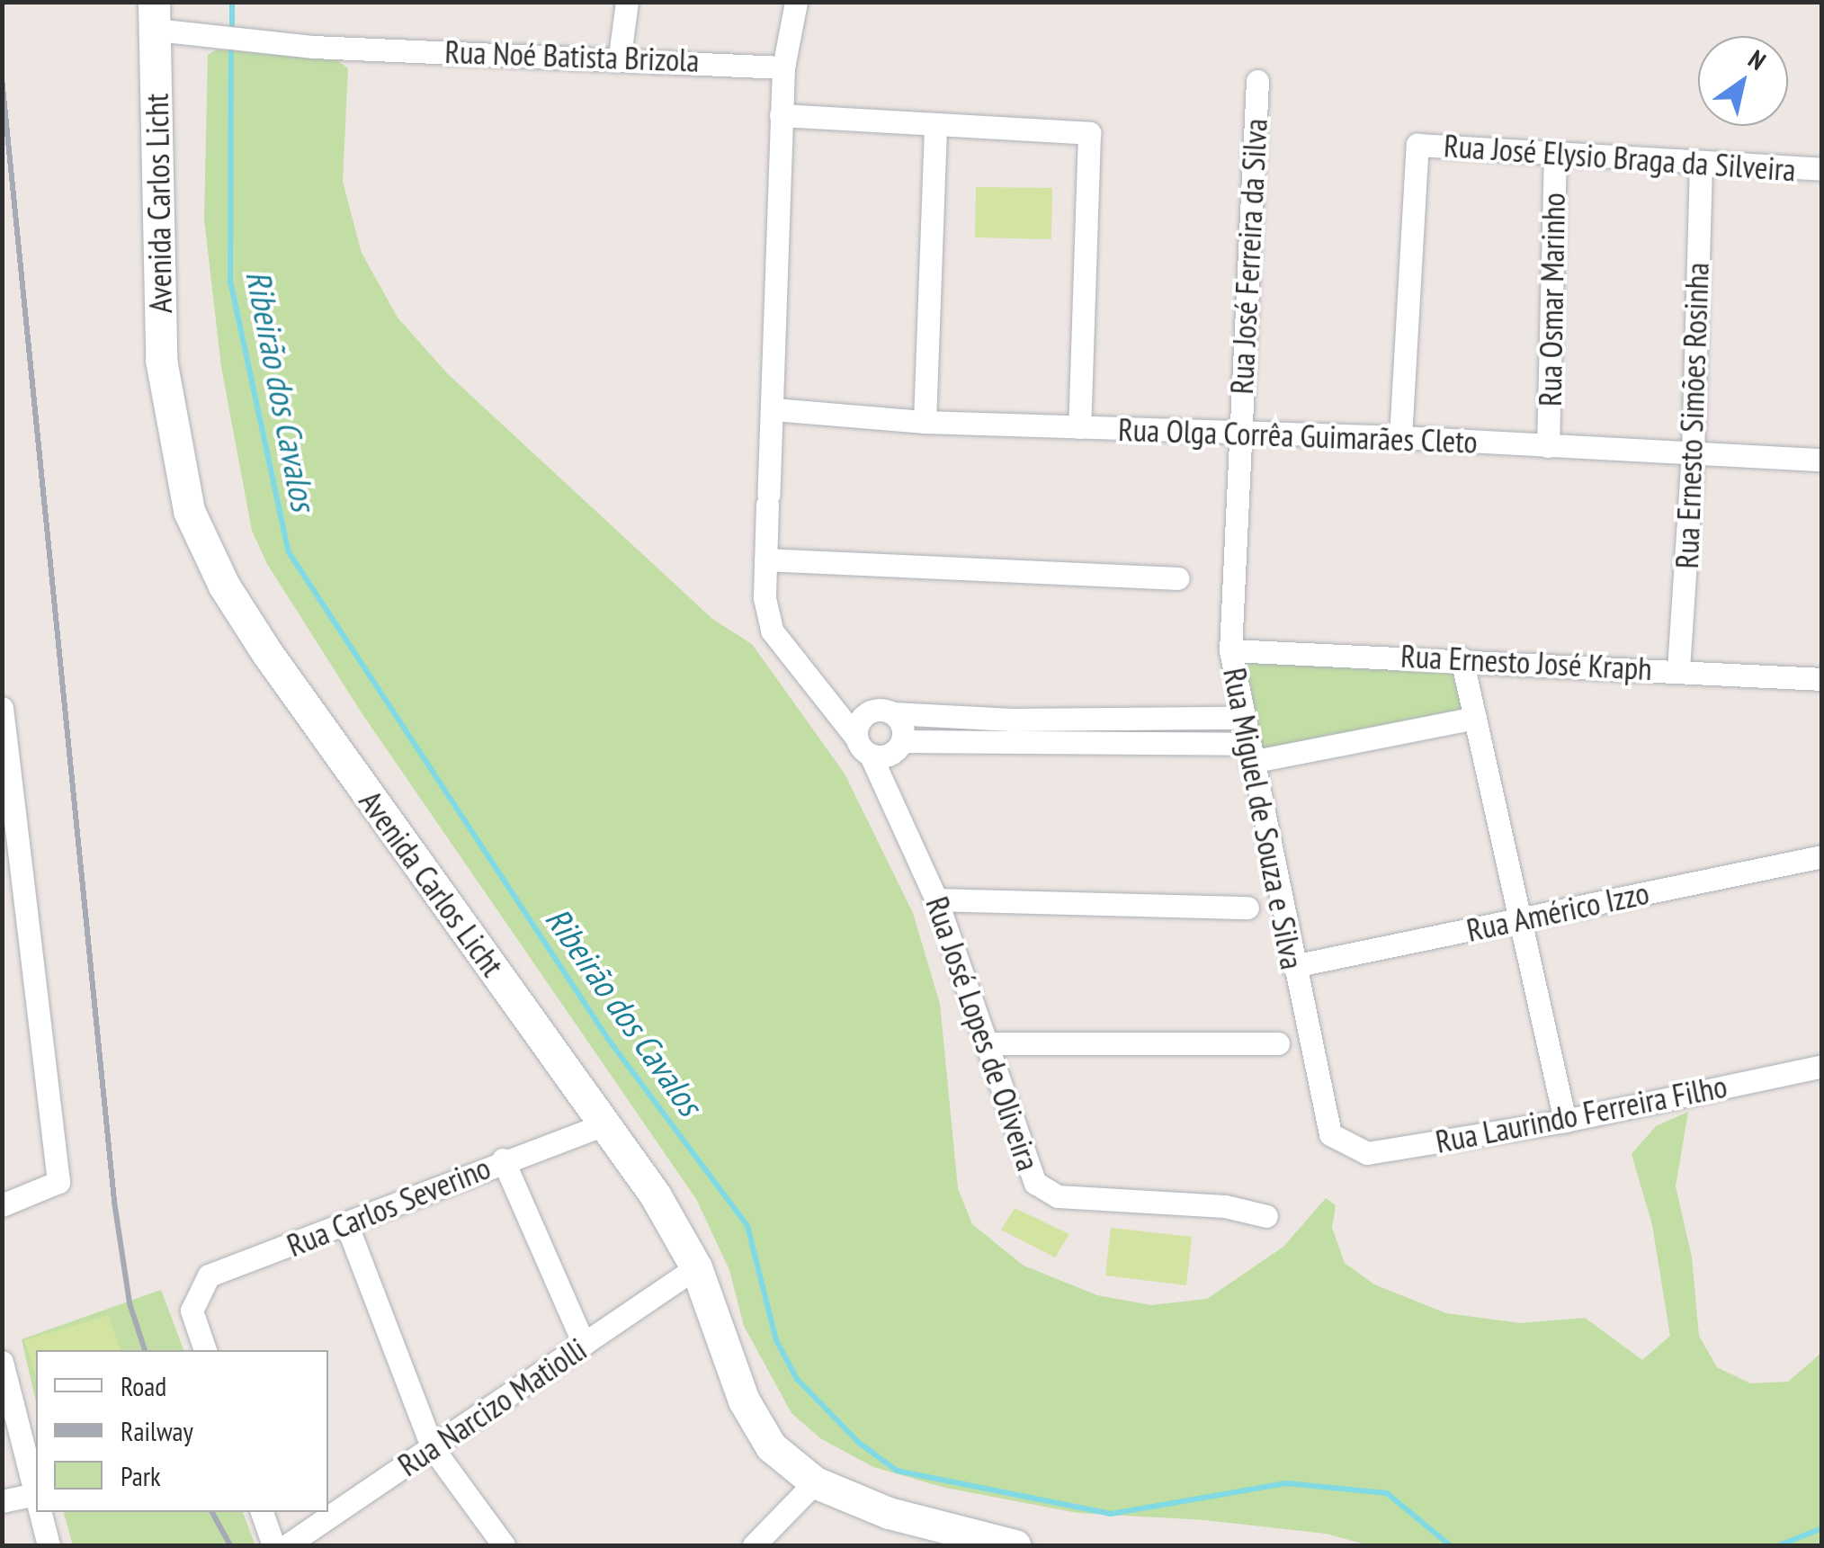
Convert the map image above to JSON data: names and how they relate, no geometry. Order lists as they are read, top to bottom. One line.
{"streets":{"main road":["Avenida Carlos Licht"],"street":["Rua Noé Batista Brizola","Rua José Elysio Braga da Silveira","Rua José Ferreira da Silva","Rua Osmar Marinho","Rua Ernesto Simões Rosinha","Rua Olga Corrêa Guimarães Cleto","Rua Ernesto José Kraph","Rua Miguel de Souza e Silva","Rua Américo Izzo","Rua José Lopes de Oliveira","Rua Laurindo Ferreira Filho","Rua Carlos Severino","Rua Narcizo Matiolli"]},"crossings":[["Rua Noé Batista Brizola","Avenida Carlos Licht"],["Rua José Elysio Braga da Silveira","Rua Osmar Marinho"],["Rua José Elysio Braga da Silveira","Rua Ernesto Simões Rosinha"],["Rua José Elysio Braga da Silveira","Rua Olga Corrêa Guimarães Cleto"],["Avenida Carlos Licht","Rua Carlos Severino"],["Avenida Carlos Licht","Rua Narcizo Matiolli"],["Rua José Ferreira da Silva","Rua Olga Corrêa Guimarães Cleto"],["Rua José Ferreira da Silva","Rua Miguel de Souza e Silva"],["Rua Osmar Marinho","Rua Olga Corrêa Guimarães Cleto"],["Rua Ernesto Simões Rosinha","Rua Olga Corrêa Guimarães Cleto"],["Rua Ernesto Simões Rosinha","Rua Ernesto José Kraph"],["Rua Olga Corrêa Guimarães Cleto","Rua Miguel de Souza e Silva"],["Rua Ernesto José Kraph","Rua Miguel de Souza e Silva"],["Rua Miguel de Souza e Silva","Rua Américo Izzo"],["Rua Miguel de Souza e Silva","Rua José Lopes de Oliveira"],["Rua Miguel de Souza e Silva","Rua Laurindo Ferreira Filho"]],"water":["Ribeirão dos Cavalos"],"legend":["Road","Railway","Park"],"north":"top right"}
